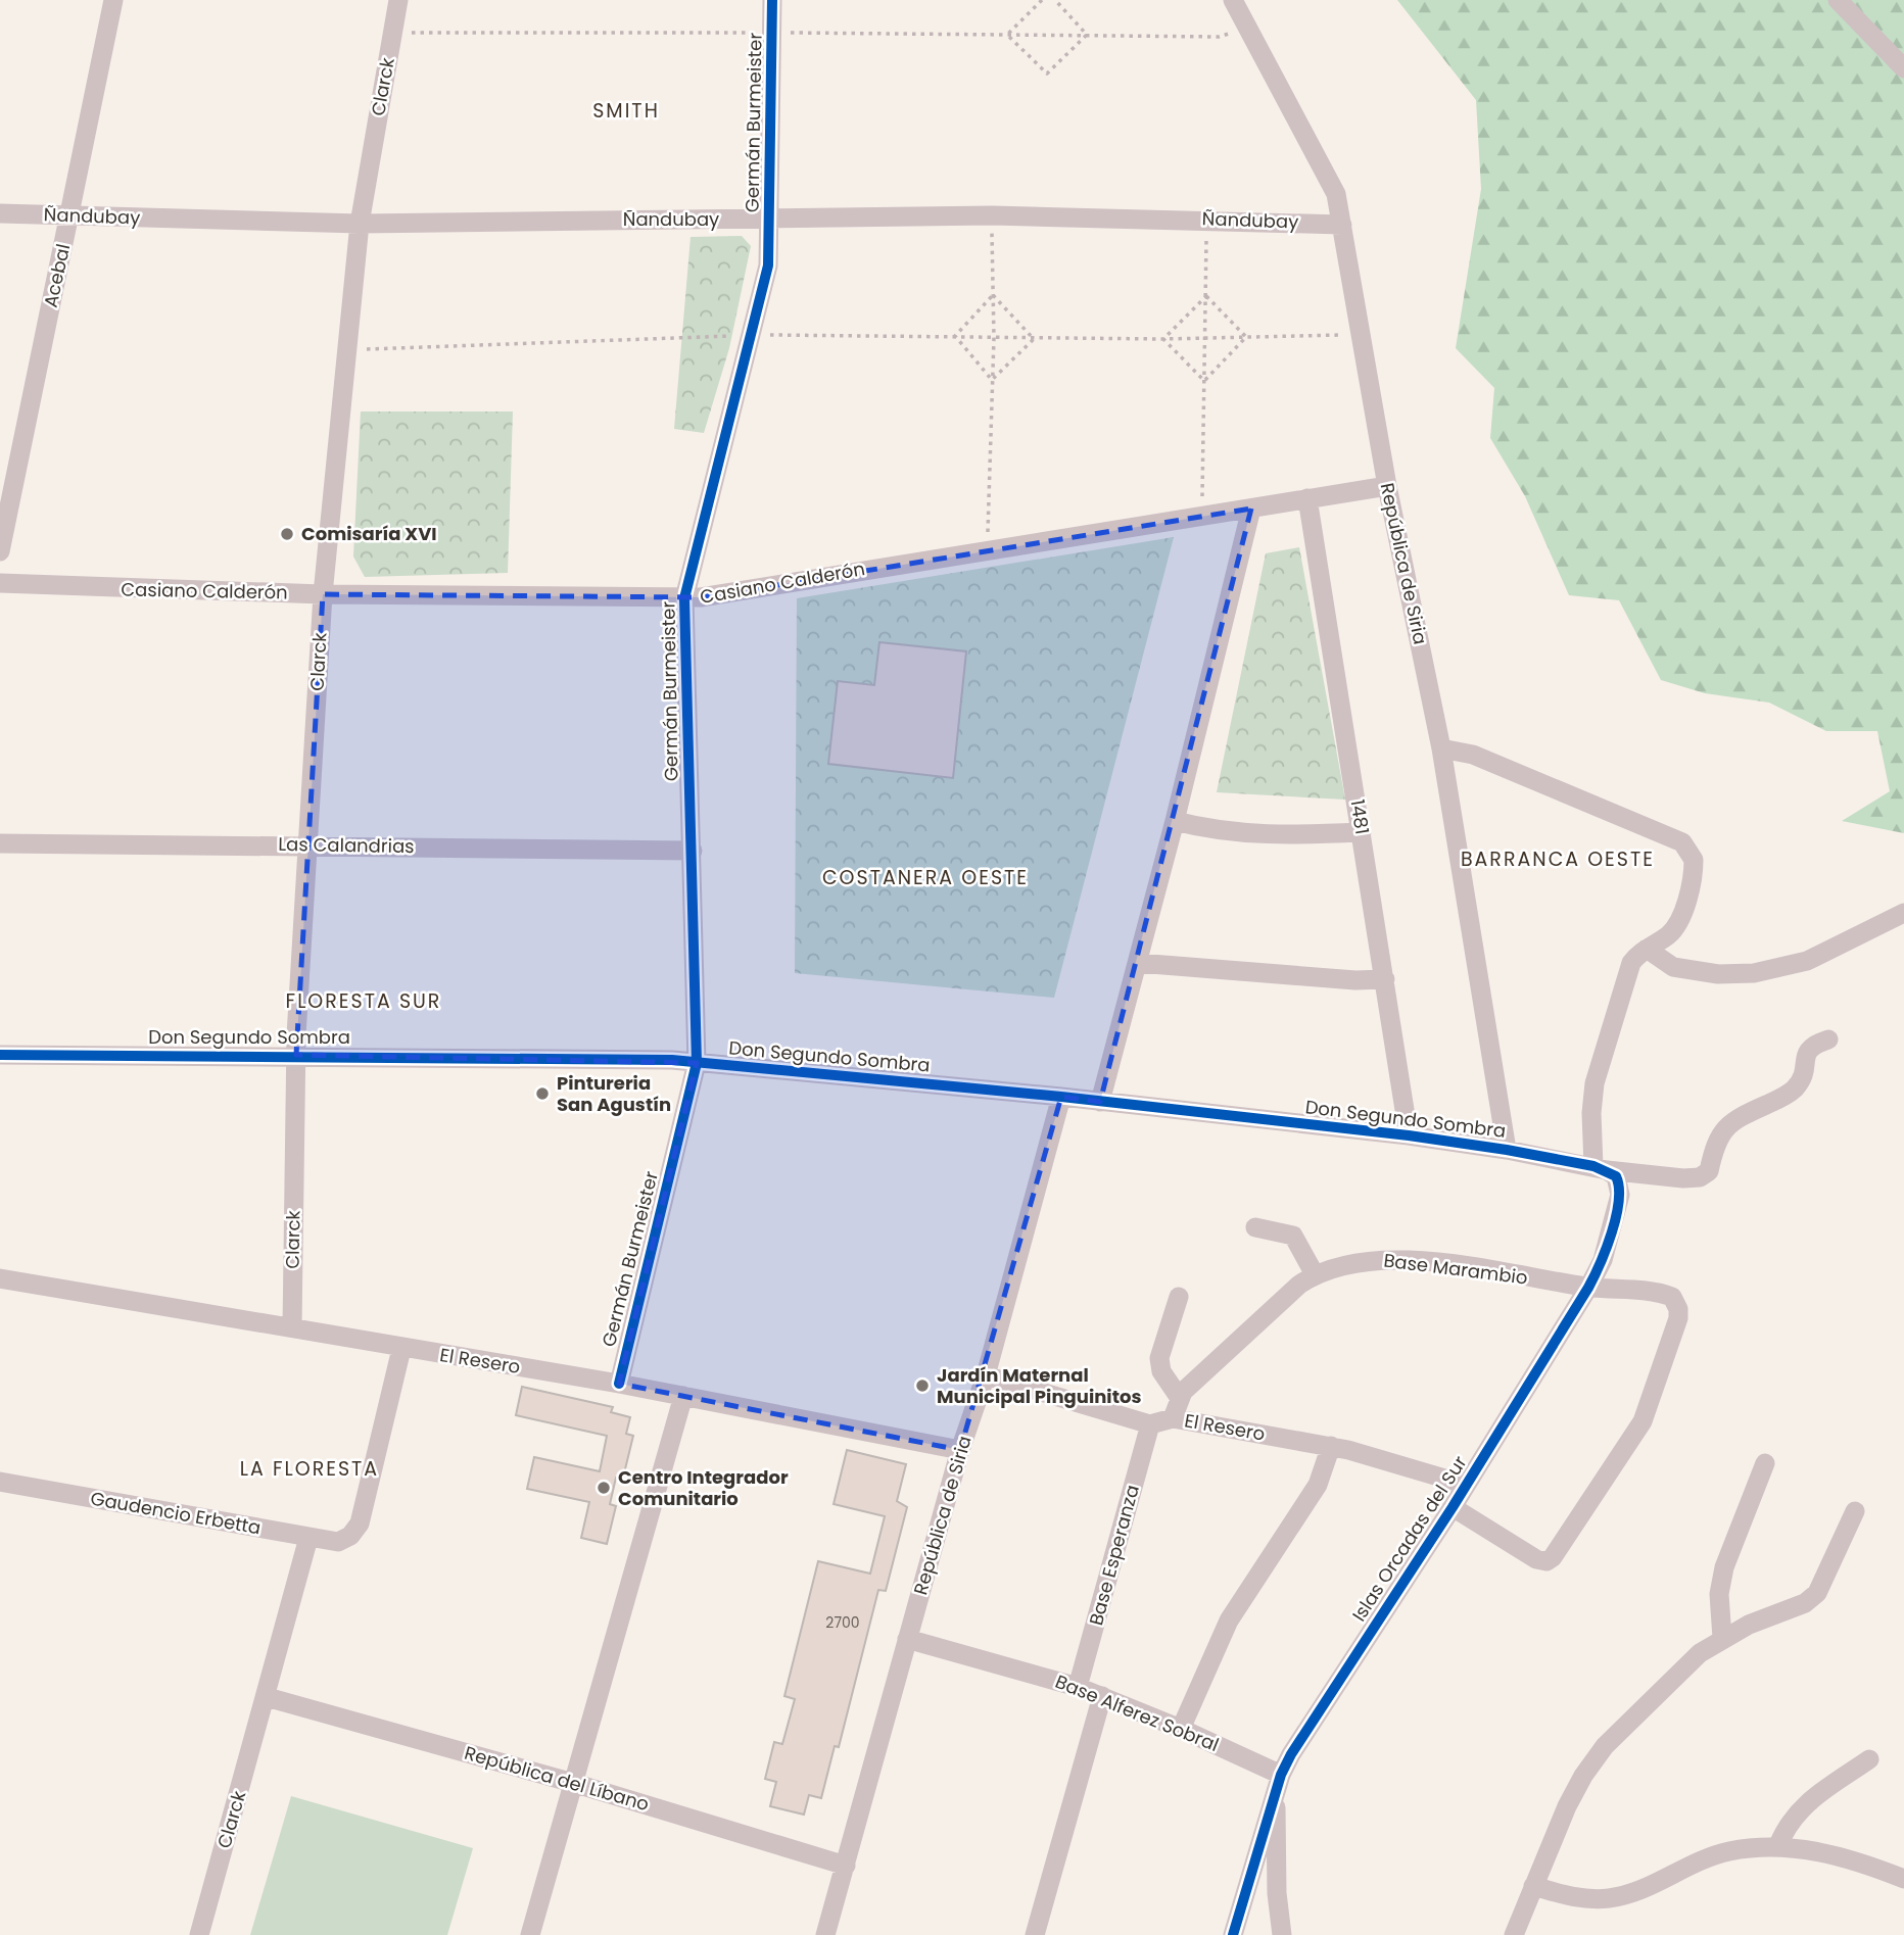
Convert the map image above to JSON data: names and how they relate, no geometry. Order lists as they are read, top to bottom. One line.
{"streets":{"street":["Clarck","Germán Burmeister","Ñandubay","Acebal","República de Siria","Casiano Calderón","1481","Las Calandrias","Don Segundo Sombra","Base Marambio","El Resero","Gaudencio Erbetta","Islas Orcadas del Sur","Base Esperanza","Base Alferez Sobral","República del Líbano"]},"crossings":[["Clarck","Ñandubay"],["Clarck","Casiano Calderón"],["Clarck","Las Calandrias"],["Clarck","Don Segundo Sombra"],["Clarck","El Resero"],["Clarck","Gaudencio Erbetta"],["Clarck","República del Líbano"],["Germán Burmeister","Ñandubay"],["Germán Burmeister","Casiano Calderón"],["Germán Burmeister","Las Calandrias"],["Germán Burmeister","Don Segundo Sombra"],["Germán Burmeister","El Resero"],["Ñandubay","Acebal"],["Ñandubay","República de Siria"],["República de Siria","Casiano Calderón"],["República de Siria","Don Segundo Sombra"],["República de Siria","El Resero"],["República de Siria","Islas Orcadas del Sur"],["República de Siria","Base Alferez Sobral"],["República de Siria","República del Líbano"],["Casiano Calderón","1481"],["1481","Don Segundo Sombra"],["Don Segundo Sombra","Islas Orcadas del Sur"],["Base Marambio","El Resero"],["Base Marambio","Islas Orcadas del Sur"],["El Resero","Gaudencio Erbetta"],["El Resero","Islas Orcadas del Sur"],["El Resero","Base Esperanza"],["Islas Orcadas del Sur","Base Alferez Sobral"],["Base Esperanza","Base Alferez Sobral"]],"districts":["SMITH","BARRANCA OESTE","COSTANERA OESTE","FLORESTA SUR","LA FLORESTA"],"places":["Comisaría XVI","Pintureria San Agustín","Jardín Maternal Municipal Pinguinitos","Centro Integrador Comunitario"],"house_numbers":["2700"]}
